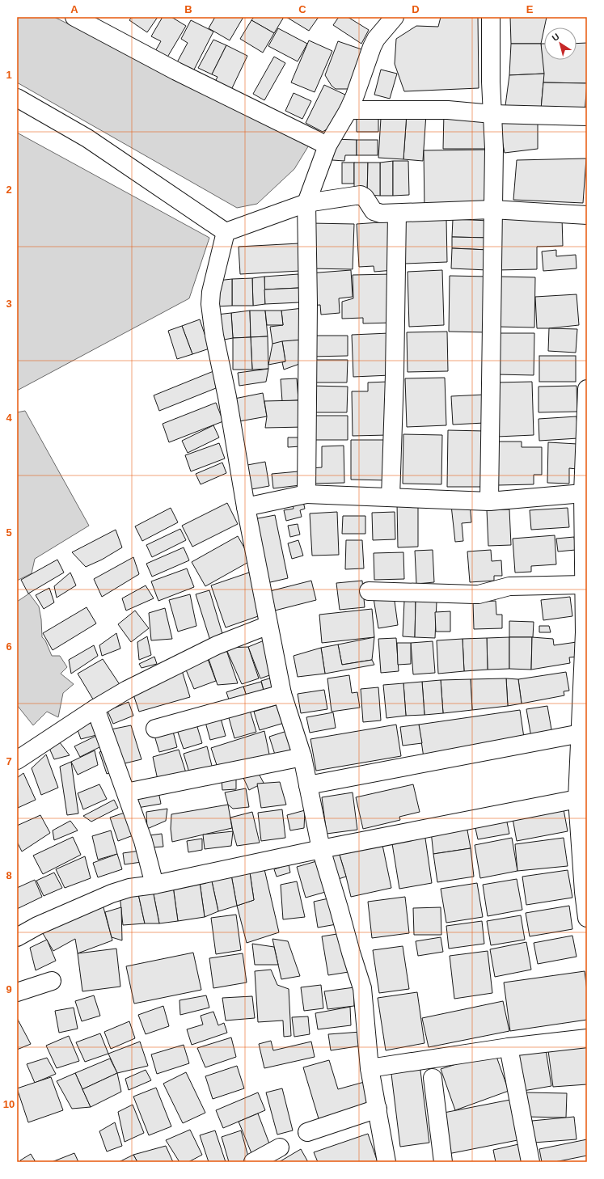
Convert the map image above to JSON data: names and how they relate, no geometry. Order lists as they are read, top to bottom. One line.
{"north":"top left","grid":{"columns":["A","B","C","D","E"],"rows":["1","2","3","4","5","6","7","8","9","10"]}}
